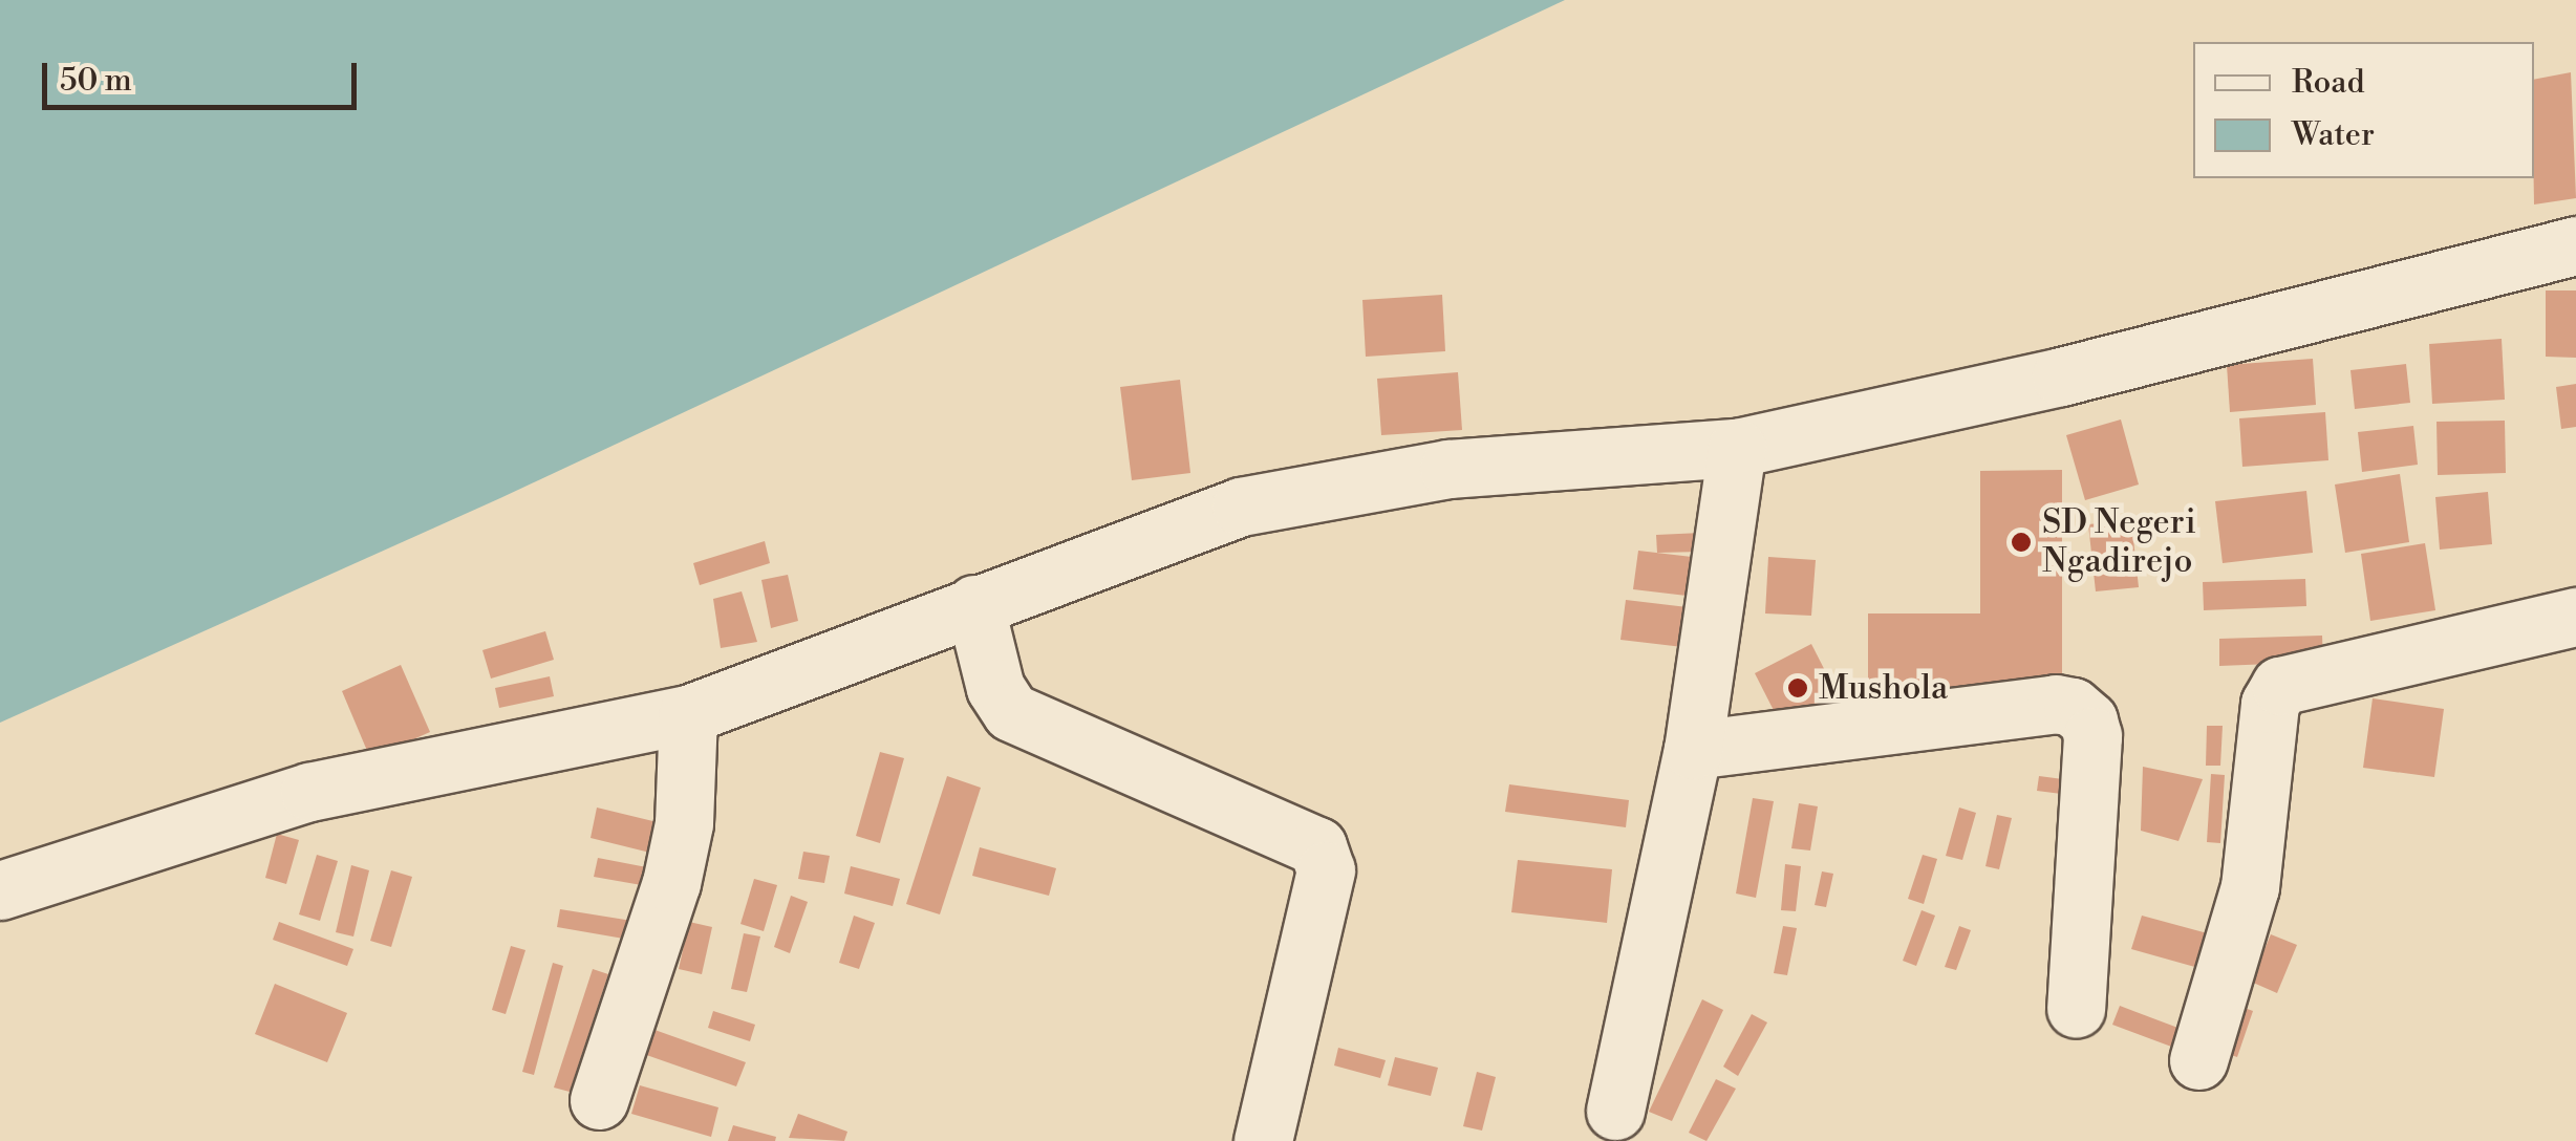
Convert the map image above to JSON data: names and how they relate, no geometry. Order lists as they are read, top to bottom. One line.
{"places":["SD Negeri Ngadirejo","Mushola"],"legend":["Road","Water"],"scale_bar":"50 m"}
